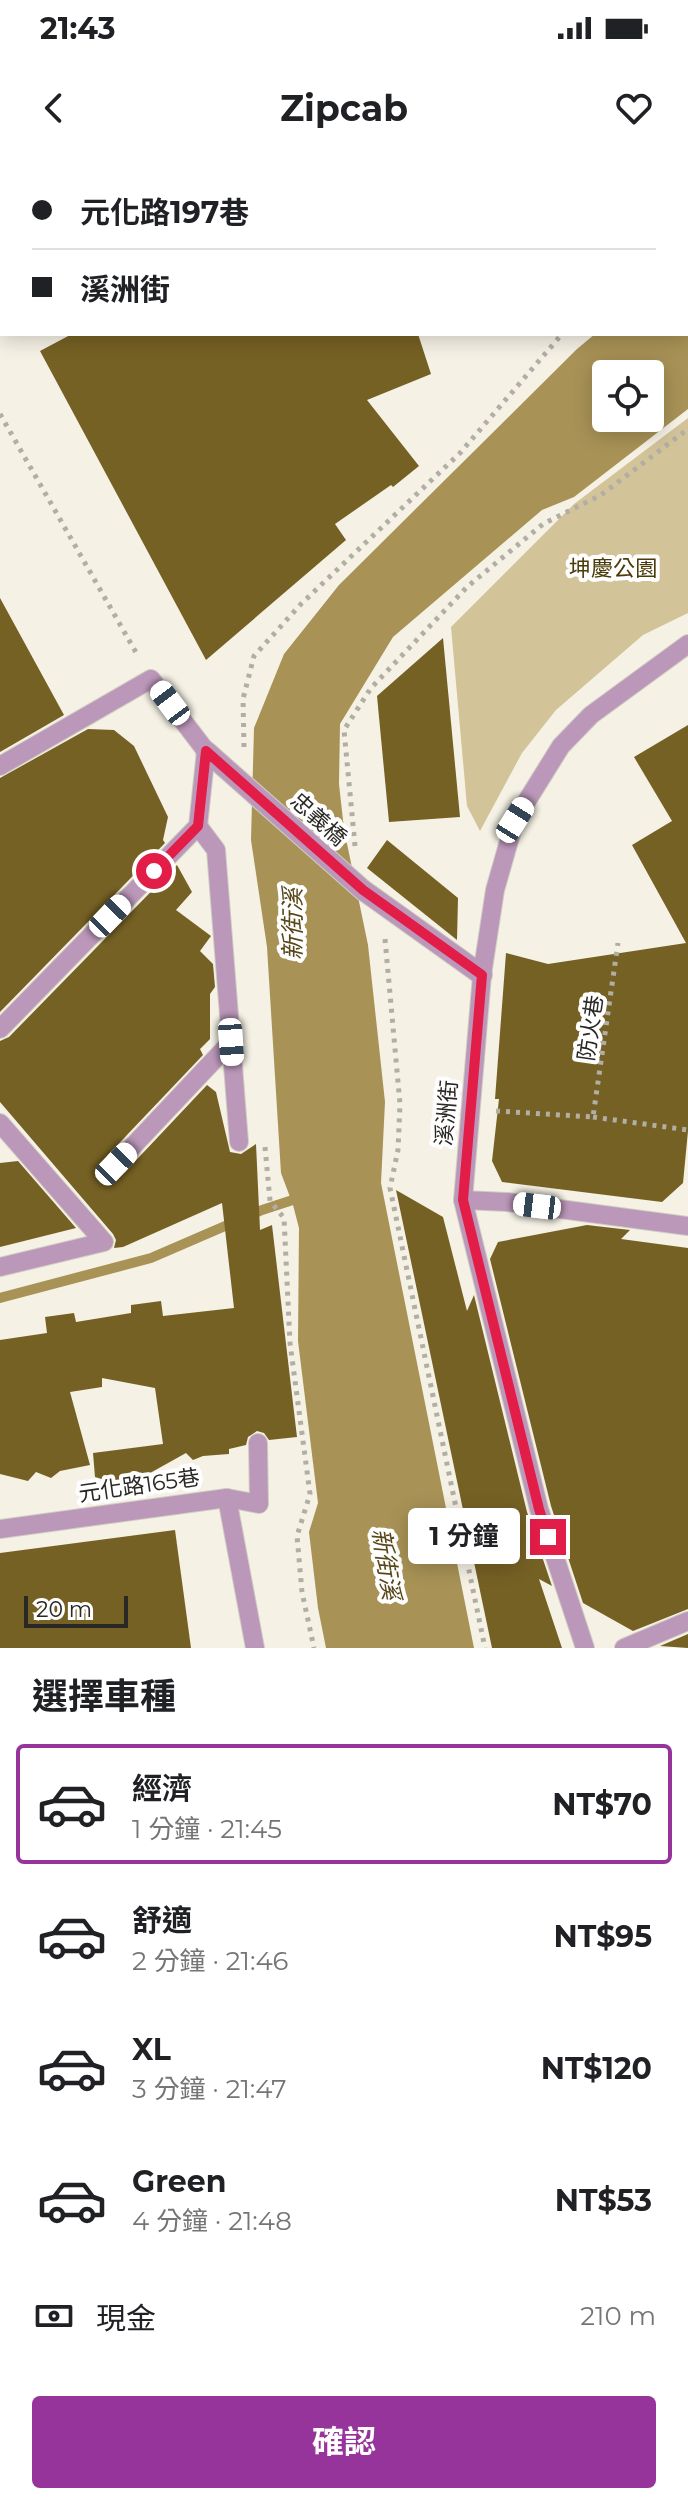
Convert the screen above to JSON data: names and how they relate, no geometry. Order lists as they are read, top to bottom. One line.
{"streets":{"street":["忠義橋"],"lane":["溪洲街","元化路165巷"],"path":["防火巷"]},"crossings":[["忠義橋","溪洲街"]],"water":["新街溪"],"parks":["坤慶公園"],"scale_bar":"20 m","page":{"status":"21:43","header":"Zipcab","banner":["元化路197巷","溪洲街"],"bubble":"1 分鐘","scale":"20 m","heading":"選擇車種","list":[{"name":"經濟","note":"1 分鐘 · 21:45","value":"NT$70"},{"name":"舒適","note":"2 分鐘 · 21:46","value":"NT$95"},{"name":"XL","note":"3 分鐘 · 21:47","value":"NT$120"},{"name":"Green","note":"4 分鐘 · 21:48","value":"NT$53"}],"pay":["現金","210 m"],"buttons":"確認"}}
